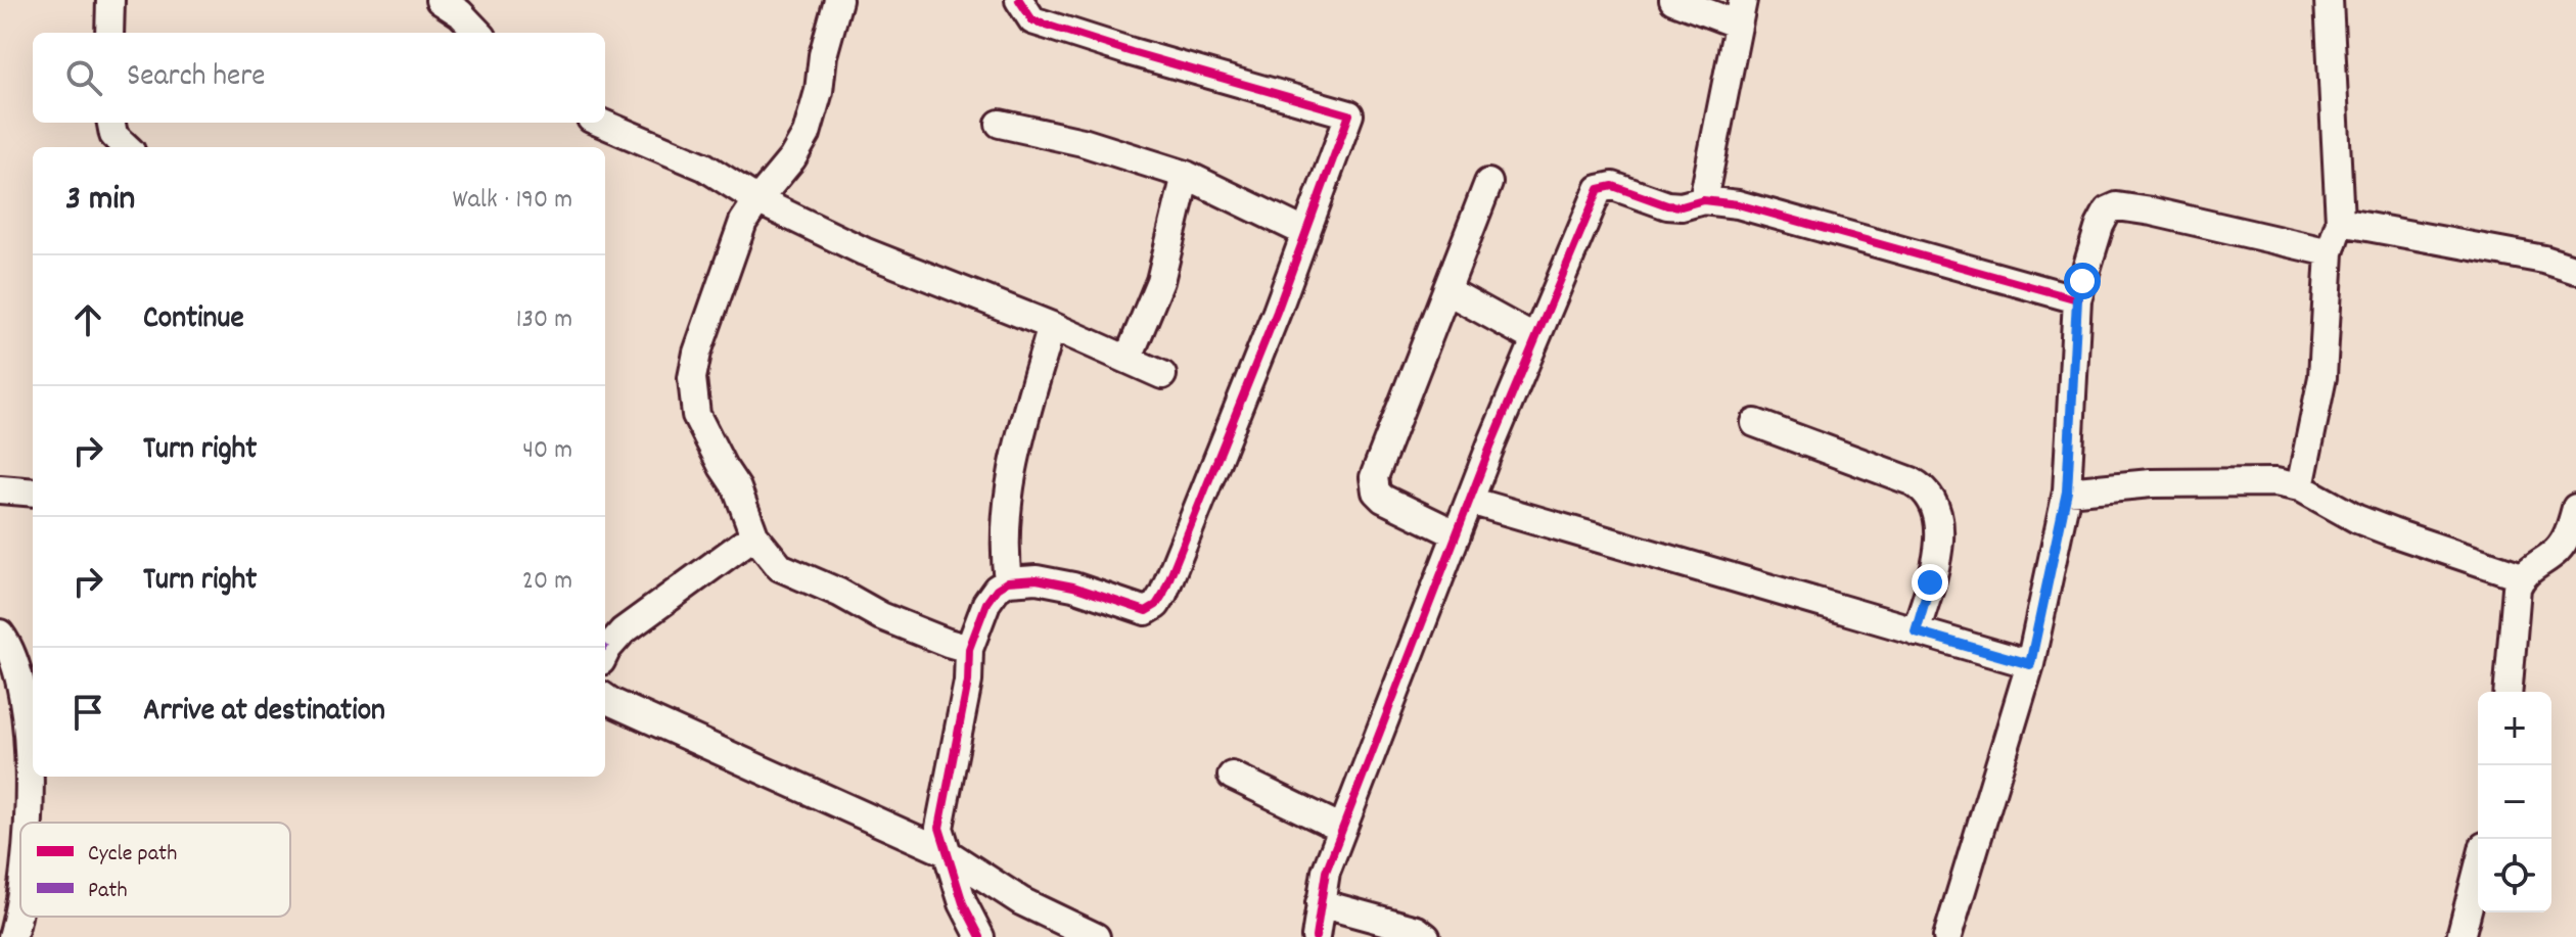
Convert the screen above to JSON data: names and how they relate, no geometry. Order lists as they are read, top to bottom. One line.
{"legend":["Cycle path","Path"],"page":{"search":"Search here","heading":["3 min","Walk · 190 m"],"list":[["Continue","130 m"],["Turn right","40 m"],["Turn right","20 m"],"Arrive at destination"],"map_buttons":["+","−"]}}
